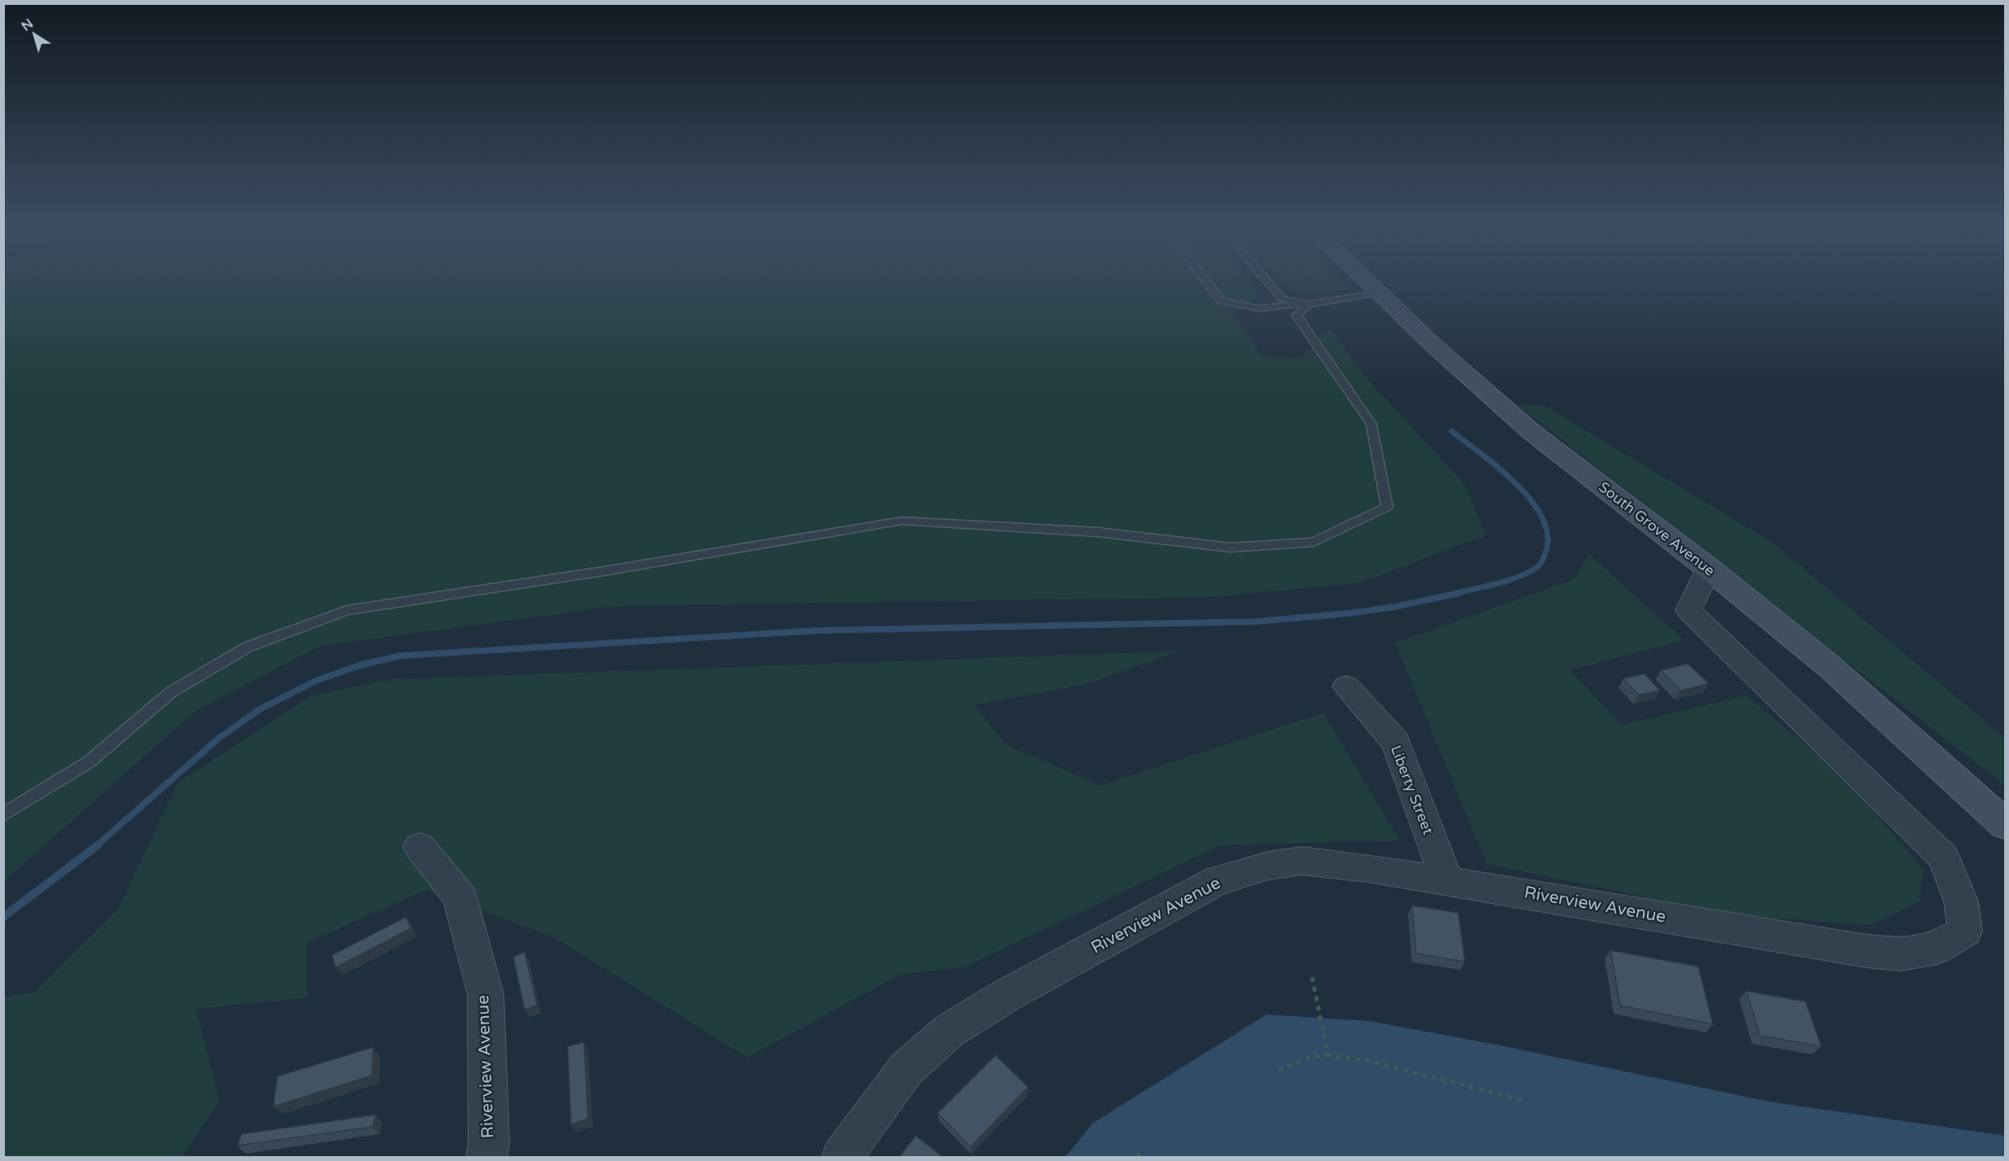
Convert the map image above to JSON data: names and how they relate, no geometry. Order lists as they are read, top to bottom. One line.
{"streets":{"main road":["South Grove Avenue"],"street":["Liberty Street","Riverview Avenue"]},"crossings":[["South Grove Avenue","Riverview Avenue"],["Liberty Street","Riverview Avenue"]],"north":"top left"}
